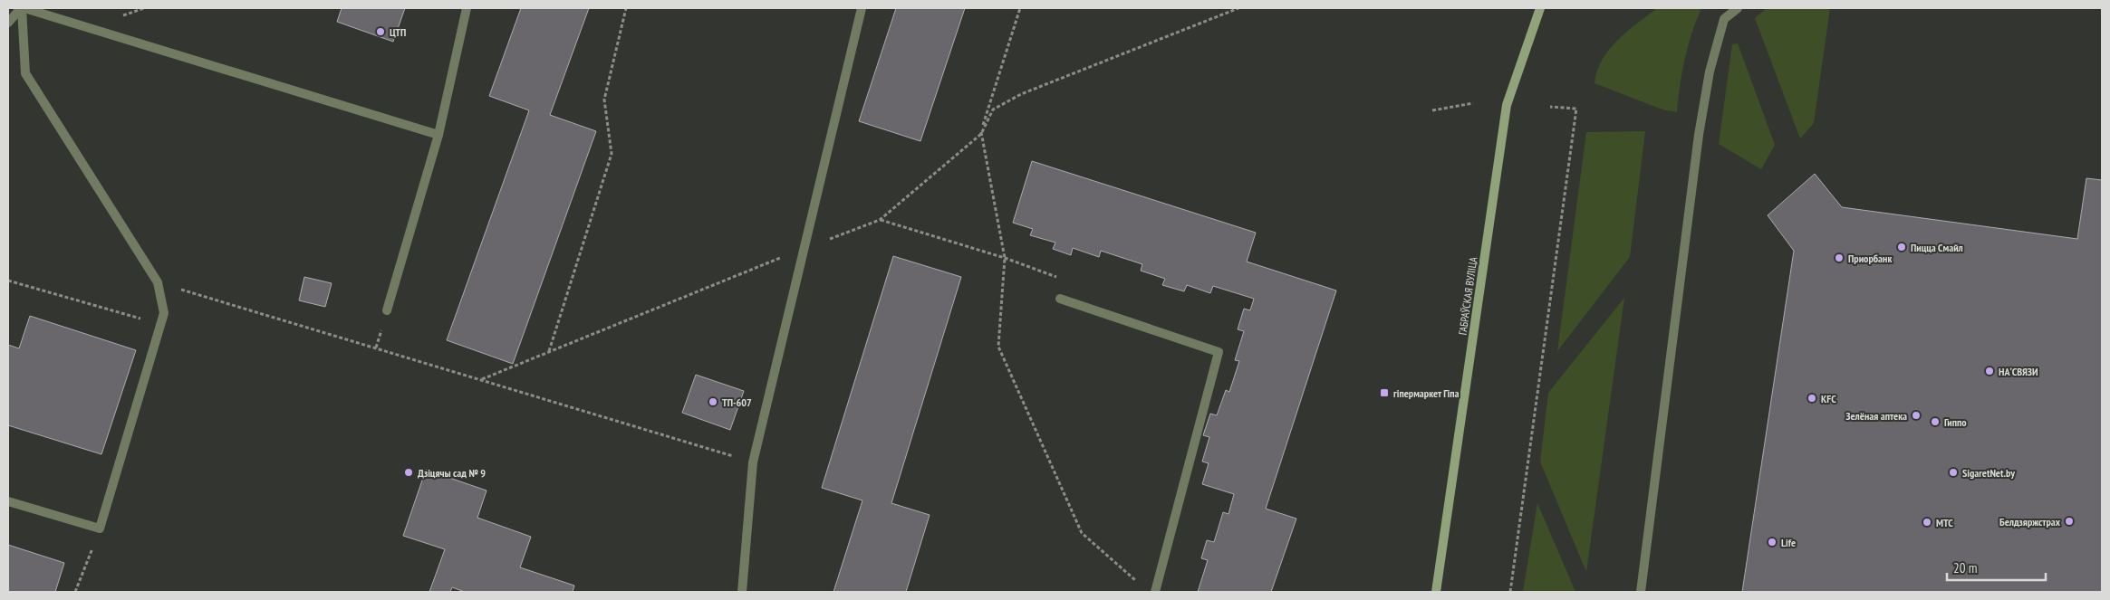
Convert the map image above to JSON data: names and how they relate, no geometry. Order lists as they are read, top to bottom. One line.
{"streets":{"main road":["ГАБРАЎСКАЯ ВУЛІЦА"]},"places":{"other":["ЦТП","Пицца Смайл","Приорбанк","НАʼСВЯЗИ","KFC","ТП-607","Зелёная аптека","Гиппо","Дзіцячы сад № 9","SigaretNet.by","Белдзяржстрах","МТС","Life"],"transit":["гіпермаркет Гіпа"]},"scale_bar":"20 m"}
